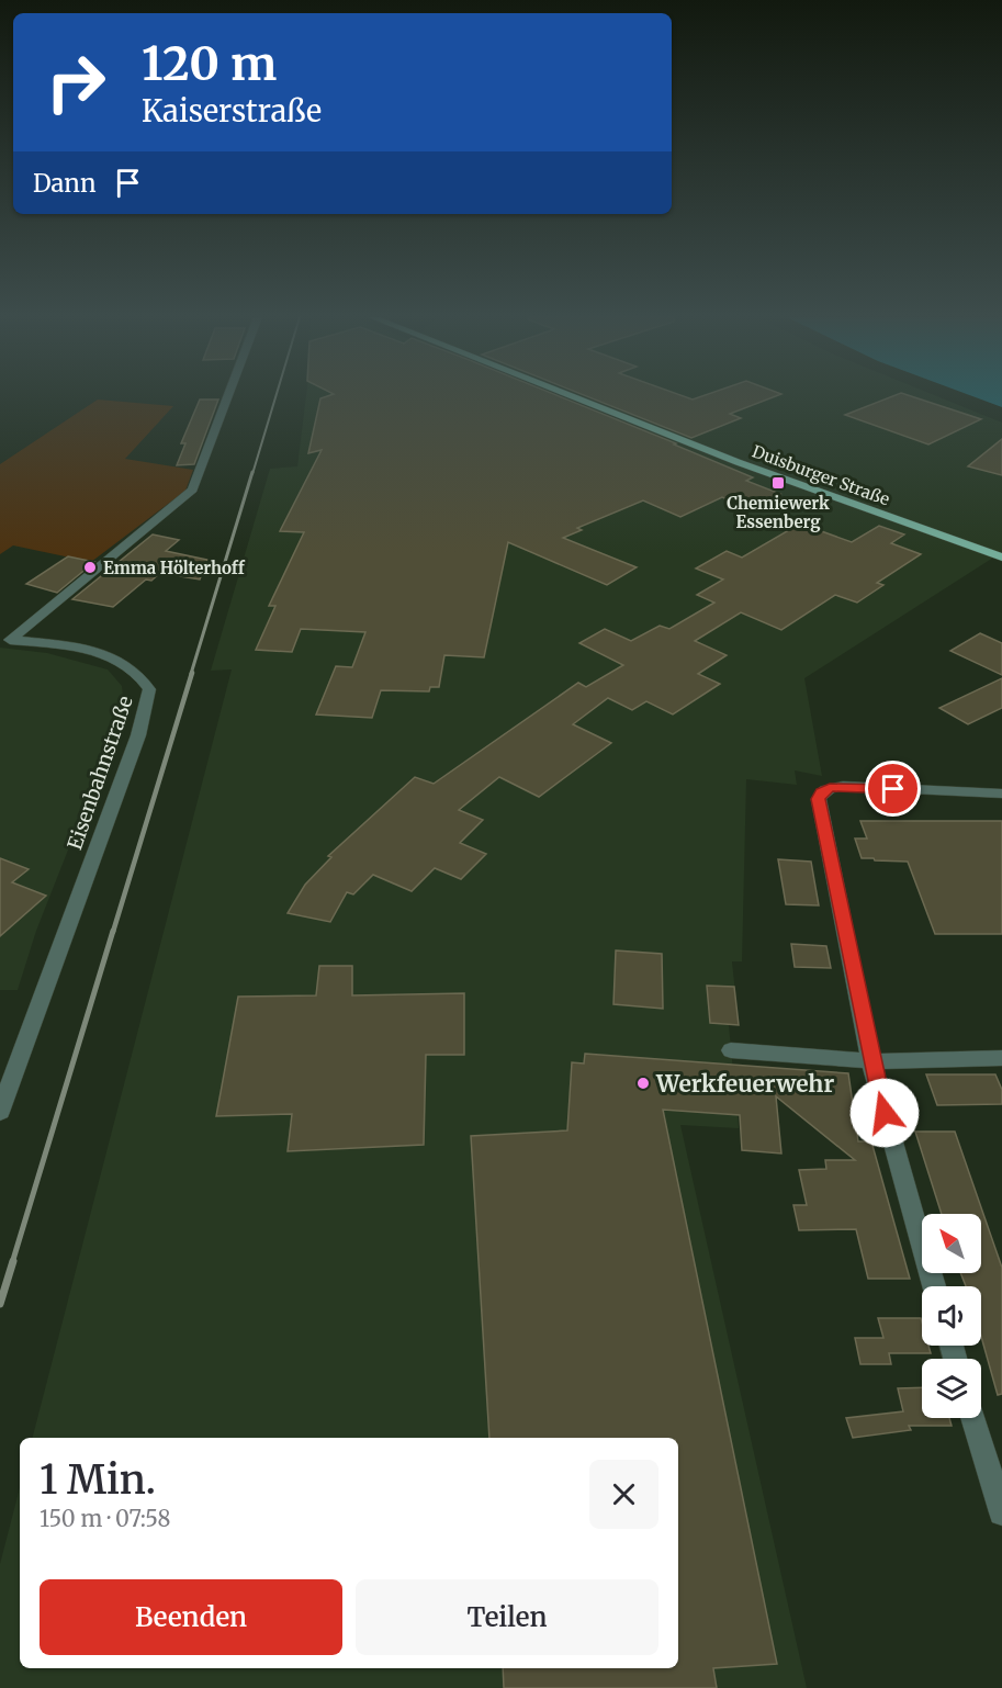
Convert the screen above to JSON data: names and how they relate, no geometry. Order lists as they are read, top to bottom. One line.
{"streets":{"main road":["Duisburger Straße"],"street":["Eisenbahnstraße"]},"places":{"transit":["Chemiewerk Essenberg"],"other":["Emma Hölterhoff","Werkfeuerwehr"]},"north":"top left","page":{"turn":["120 m","Kaiserstraße"],"then":"Dann","heading":["1 Min.","150 m · 07:58"],"buttons":["Beenden","Teilen"]}}
